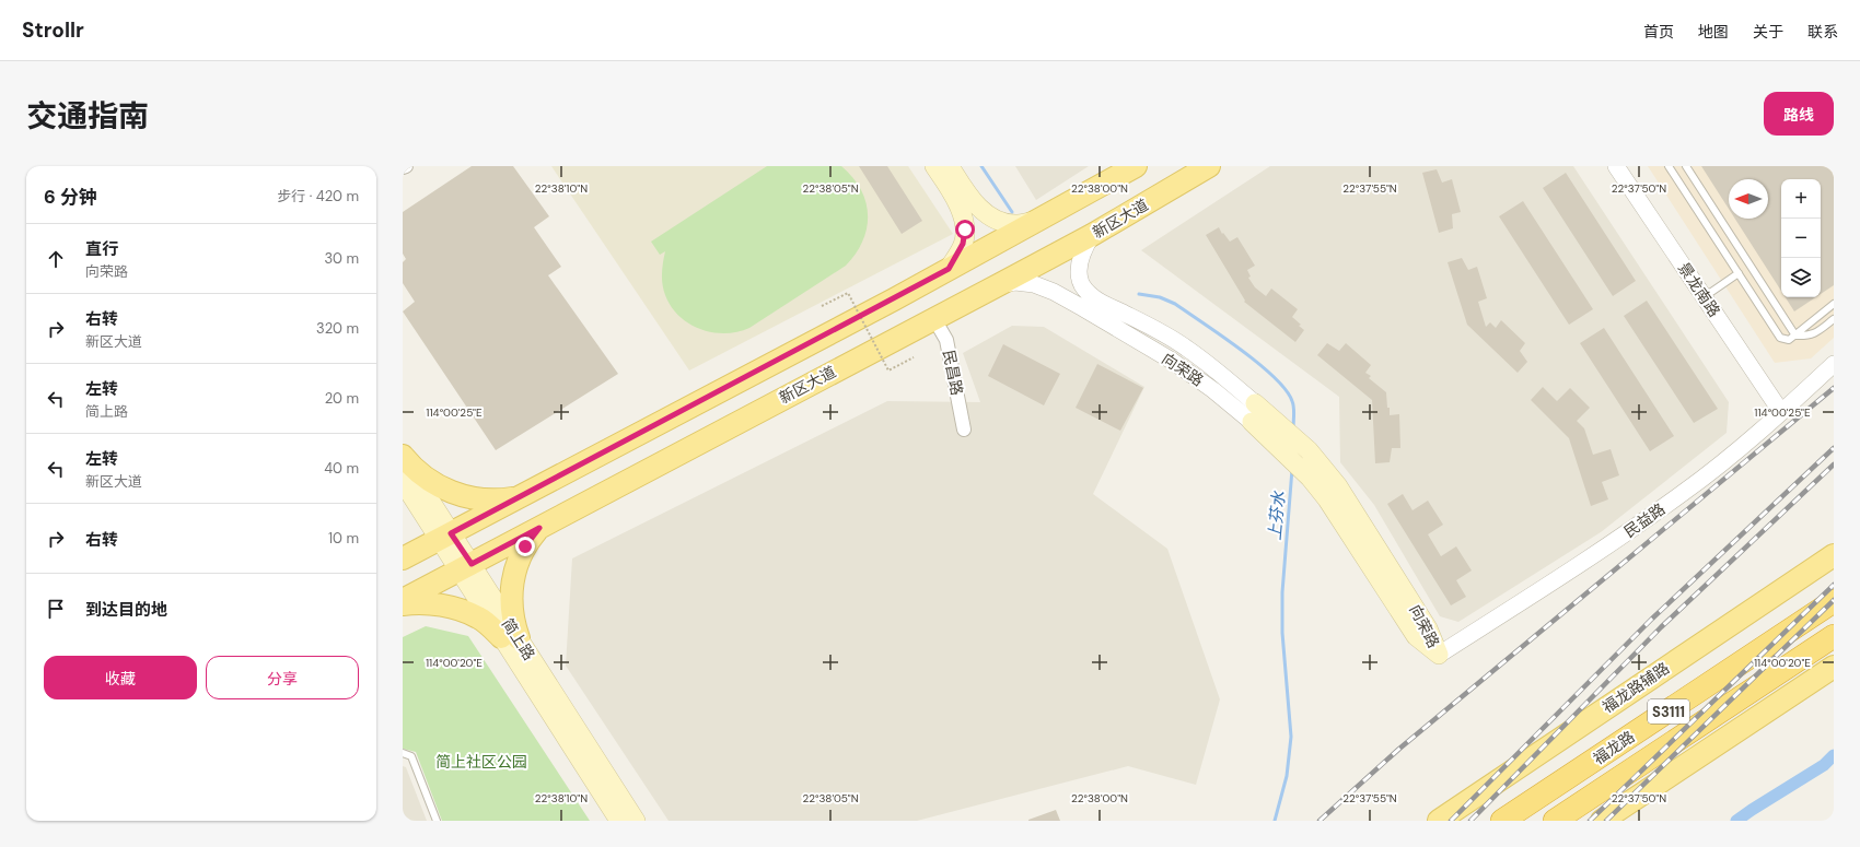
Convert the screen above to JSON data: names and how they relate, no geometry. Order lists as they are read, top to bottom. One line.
{"streets":{"highway":["S3111","福龙路"],"main road":["新区大道","向荣路","简上路","福龙路辅路"],"street":["景龙南路","民昌路","民益路"]},"crossings":[["新区大道","向荣路"],["新区大道","民昌路"],["新区大道","简上路"],["景龙南路","民益路"],["向荣路","民益路"]],"water":["上芬水"],"parks":["简上社区公园"],"north":"left","page":{"header":"Strollr","nav":["首页","地图","关于","联系"],"title":"交通指南","buttons":["路线",["收藏","分享"]],"heading":["6 分钟","步行 · 420 m"],"map_buttons":["+","−"],"list":[["直行","向荣路","30 m"],["右转","新区大道","320 m"],["左转","简上路","20 m"],["左转","新区大道","40 m"],["右转","10 m"],"到达目的地"]},"coordinates":["22°38'10\"N","22°38'05\"N","22°38'00\"N","22°37'55\"N","22°37'50\"N","114°00'25\"E","114°00'20\"E"]}
